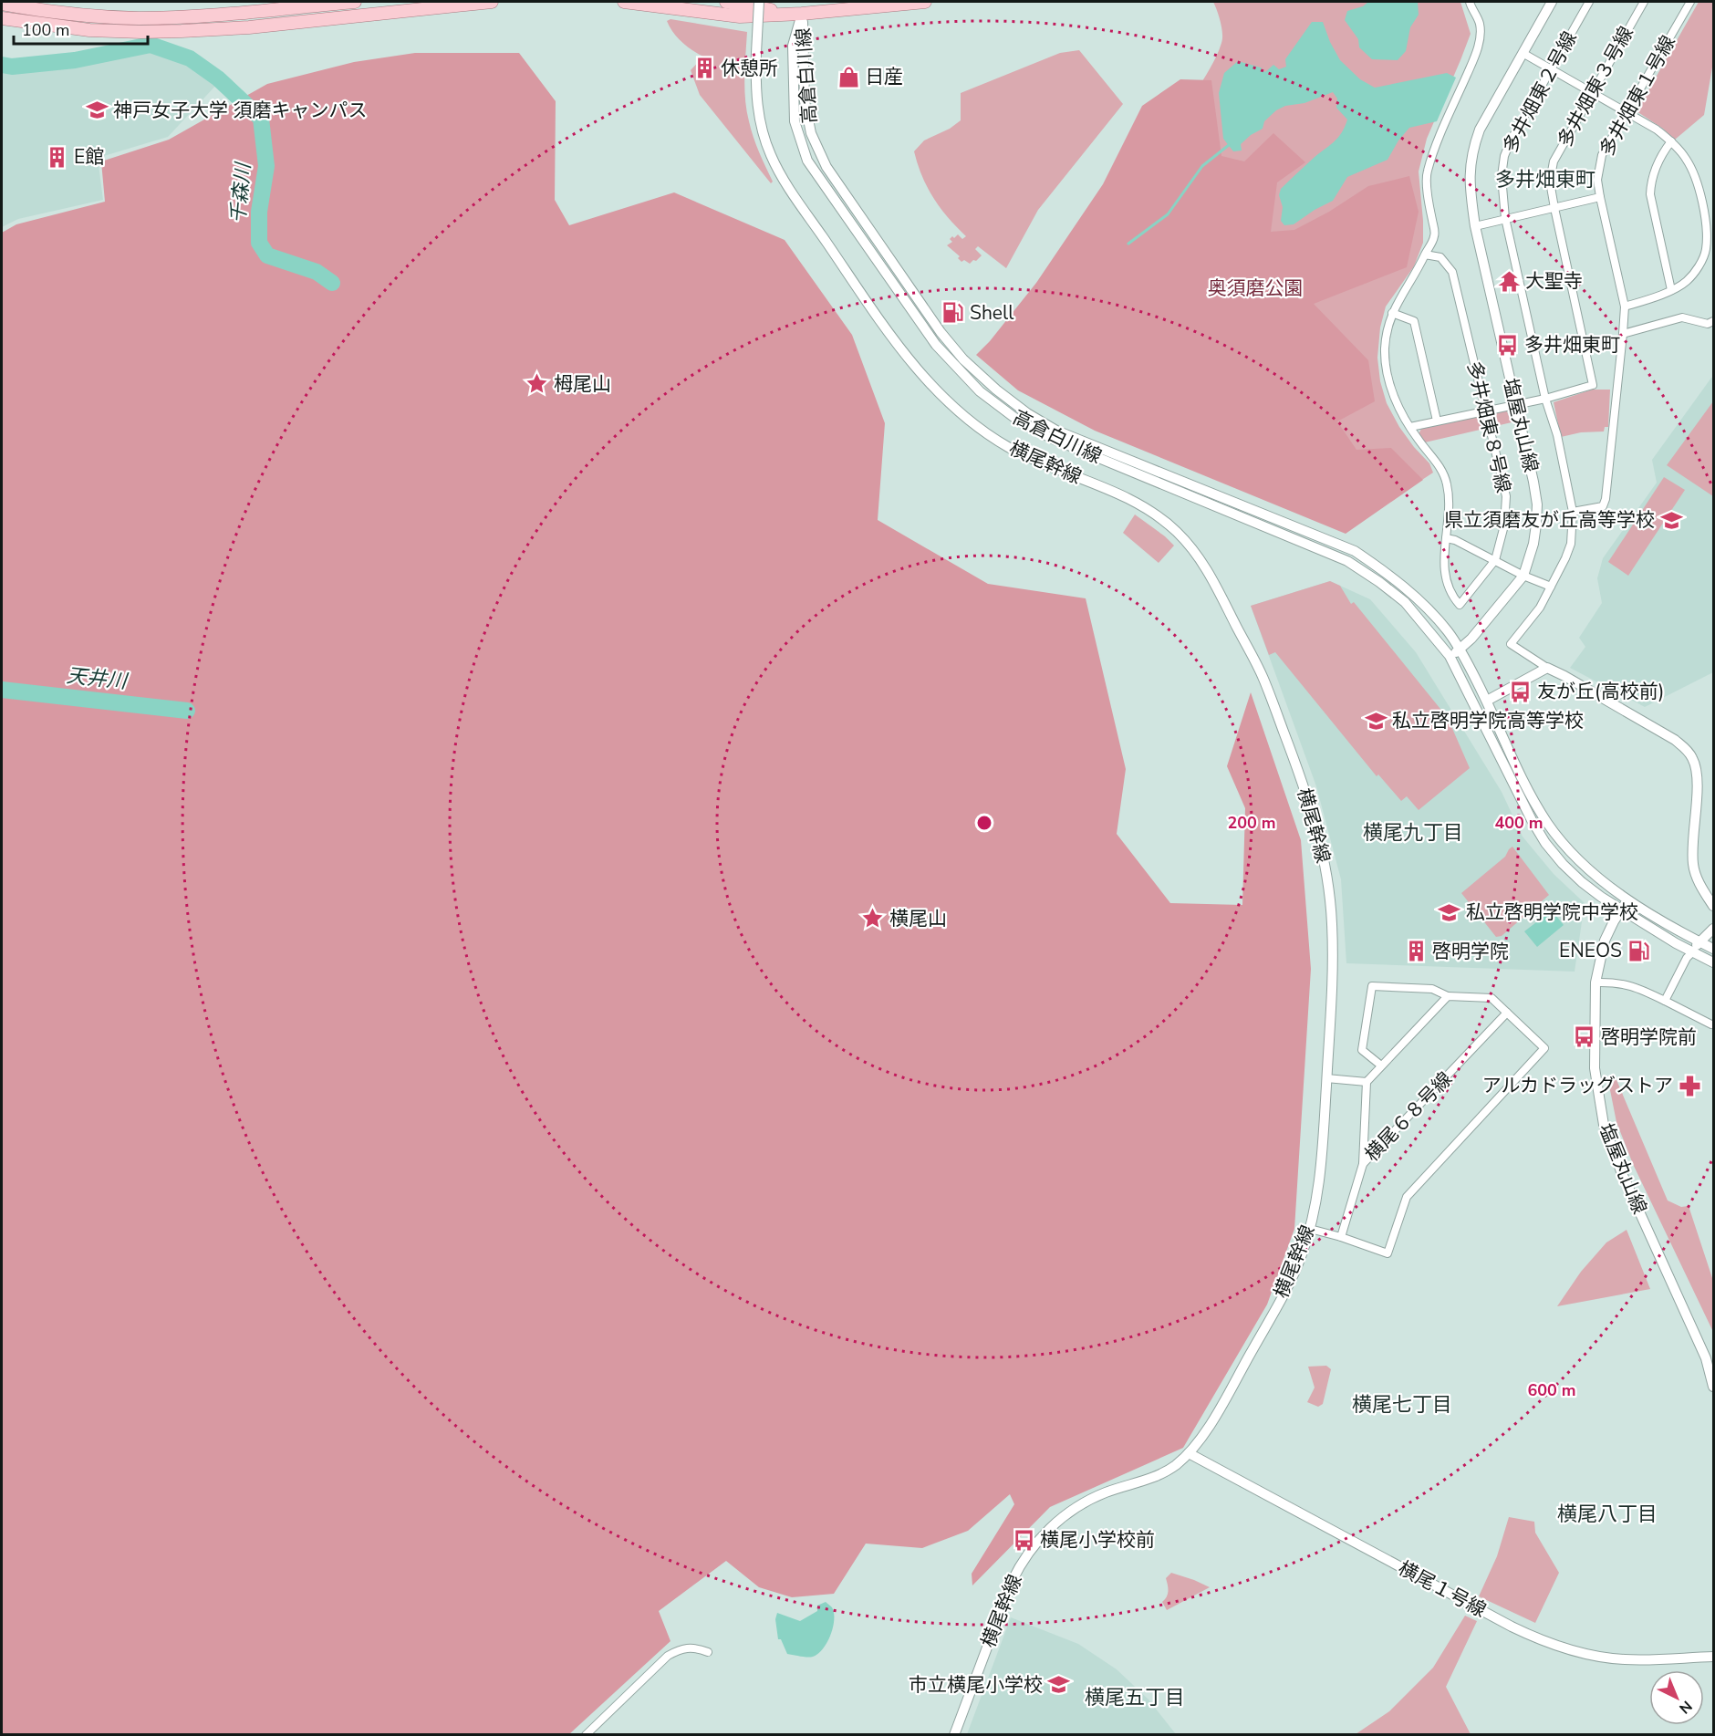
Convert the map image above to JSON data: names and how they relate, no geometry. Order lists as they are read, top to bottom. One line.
{"streets":{"street":["高倉白川線","多井畑東３号線","多井畑東２号線","多井畑東１号線","塩屋丸山線","多井畑東８号線","横尾幹線","横尾６８号線","横尾１号線"]},"crossings":[["高倉白川線","塩屋丸山線"],["多井畑東３号線","多井畑東２号線"],["多井畑東３号線","塩屋丸山線"],["多井畑東３号線","多井畑東８号線"],["多井畑東２号線","多井畑東１号線"],["横尾幹線","横尾１号線"]],"districts":["多井畑東町","横尾九丁目","横尾七丁目","横尾八丁目","横尾五丁目"],"water":["千森川","天井川"],"parks":["奥須磨公園"],"places":{"building":["休憩所","E館","啓明学院"],"shop":["日産"],"school or university":["神戸女子大学 須磨キャンパス","県立須磨友が丘高等学校","私立啓明学院高等学校","私立啓明学院中学校","市立横尾小学校"],"temple":["大聖寺"],"fuel station":["Shell","ENEOS"],"bus stop":["多井畑東町","友が丘(高校前)","啓明学院前","横尾小学校前"],"place":["栂尾山","横尾山"],"pharmacy":["アルカドラッグストア"]},"scale_bar":"100 m","north":"bottom right","rings":["200 m","400 m","600 m"]}
